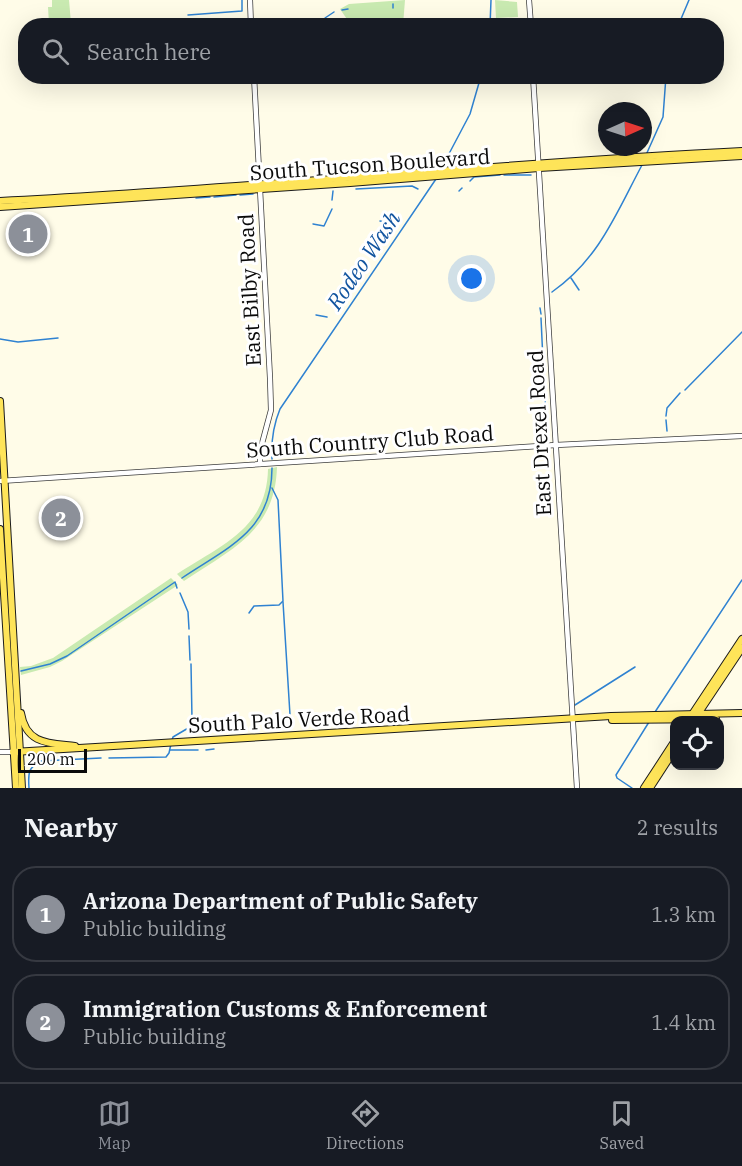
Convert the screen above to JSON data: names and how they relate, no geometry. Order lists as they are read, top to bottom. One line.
{"streets":{"main road":["South Tucson Boulevard","South Palo Verde Road"],"street":["East Bilby Road","East Drexel Road","South Country Club Road"]},"crossings":[["South Tucson Boulevard","East Bilby Road"],["South Tucson Boulevard","East Drexel Road"],["East Bilby Road","South Country Club Road"],["East Drexel Road","South Country Club Road"],["East Drexel Road","South Palo Verde Road"]],"water":["Rodeo Wash"],"scale_bar":"200 m","north":"right","page":{"search":"Search here","pins":["1","2"],"scale":"200 m","heading":["Nearby","2 results"],"list":[{"mark":"1","name":"Arizona Department of Public Safety","note":"Public building","value":"1.3 km"},{"mark":"2","name":"Immigration Customs & Enforcement","note":"Public building","value":"1.4 km"}],"nav":["Map","Directions","Saved"]}}
